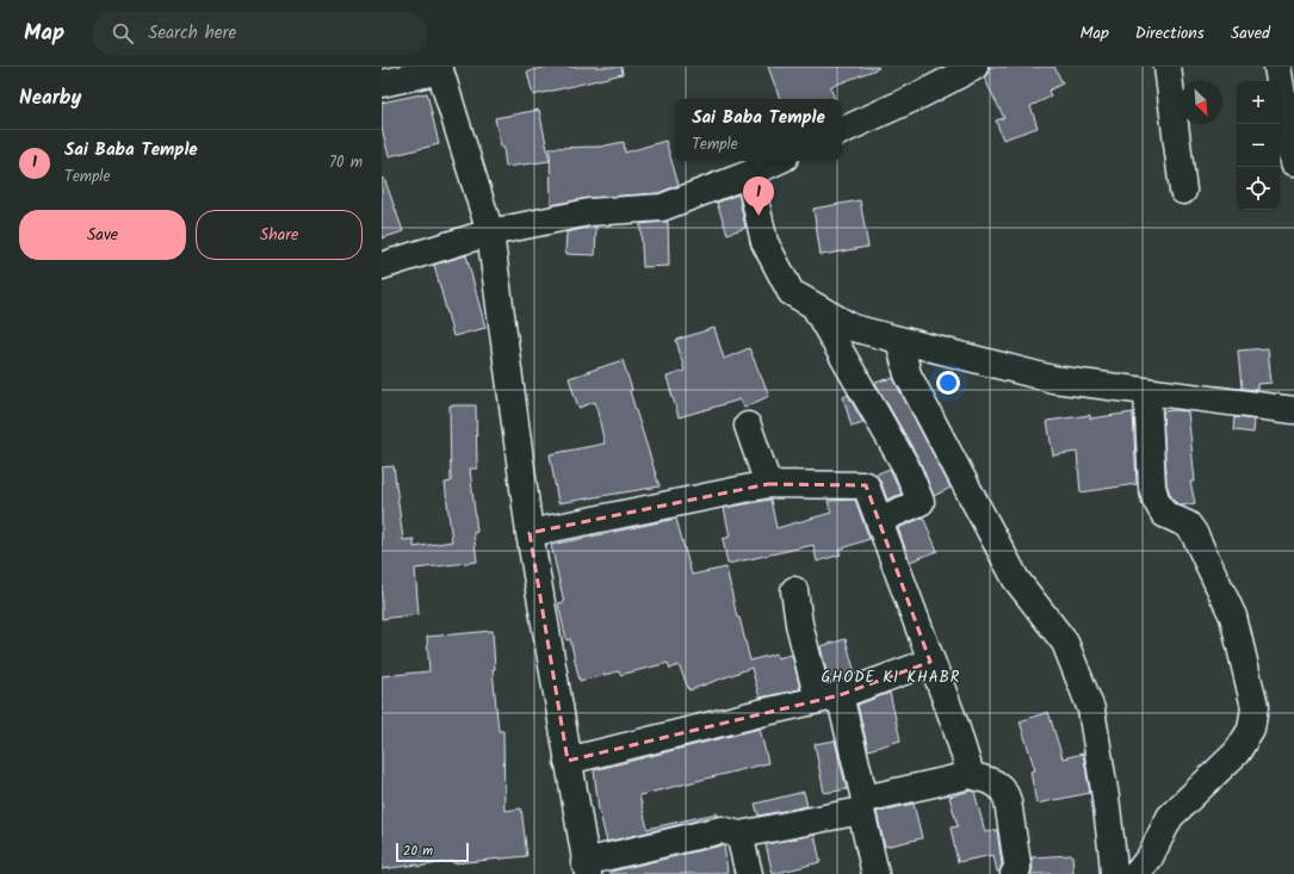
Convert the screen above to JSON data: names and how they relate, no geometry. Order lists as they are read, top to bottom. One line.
{"districts":["GHODE KI KHABR"],"scale_bar":"20 m","north":"bottom right","page":{"header":"Map","search":"Search here","nav":["Map","Directions","Saved"],"heading":"Nearby","map_buttons":["+","−"],"popup":["Sai Baba Temple","Temple"],"list":[{"mark":"1","name":"Sai Baba Temple","note":"Temple","value":"70 m"}],"pins":"1","buttons":["Save","Share"],"scale":"20 m"}}
